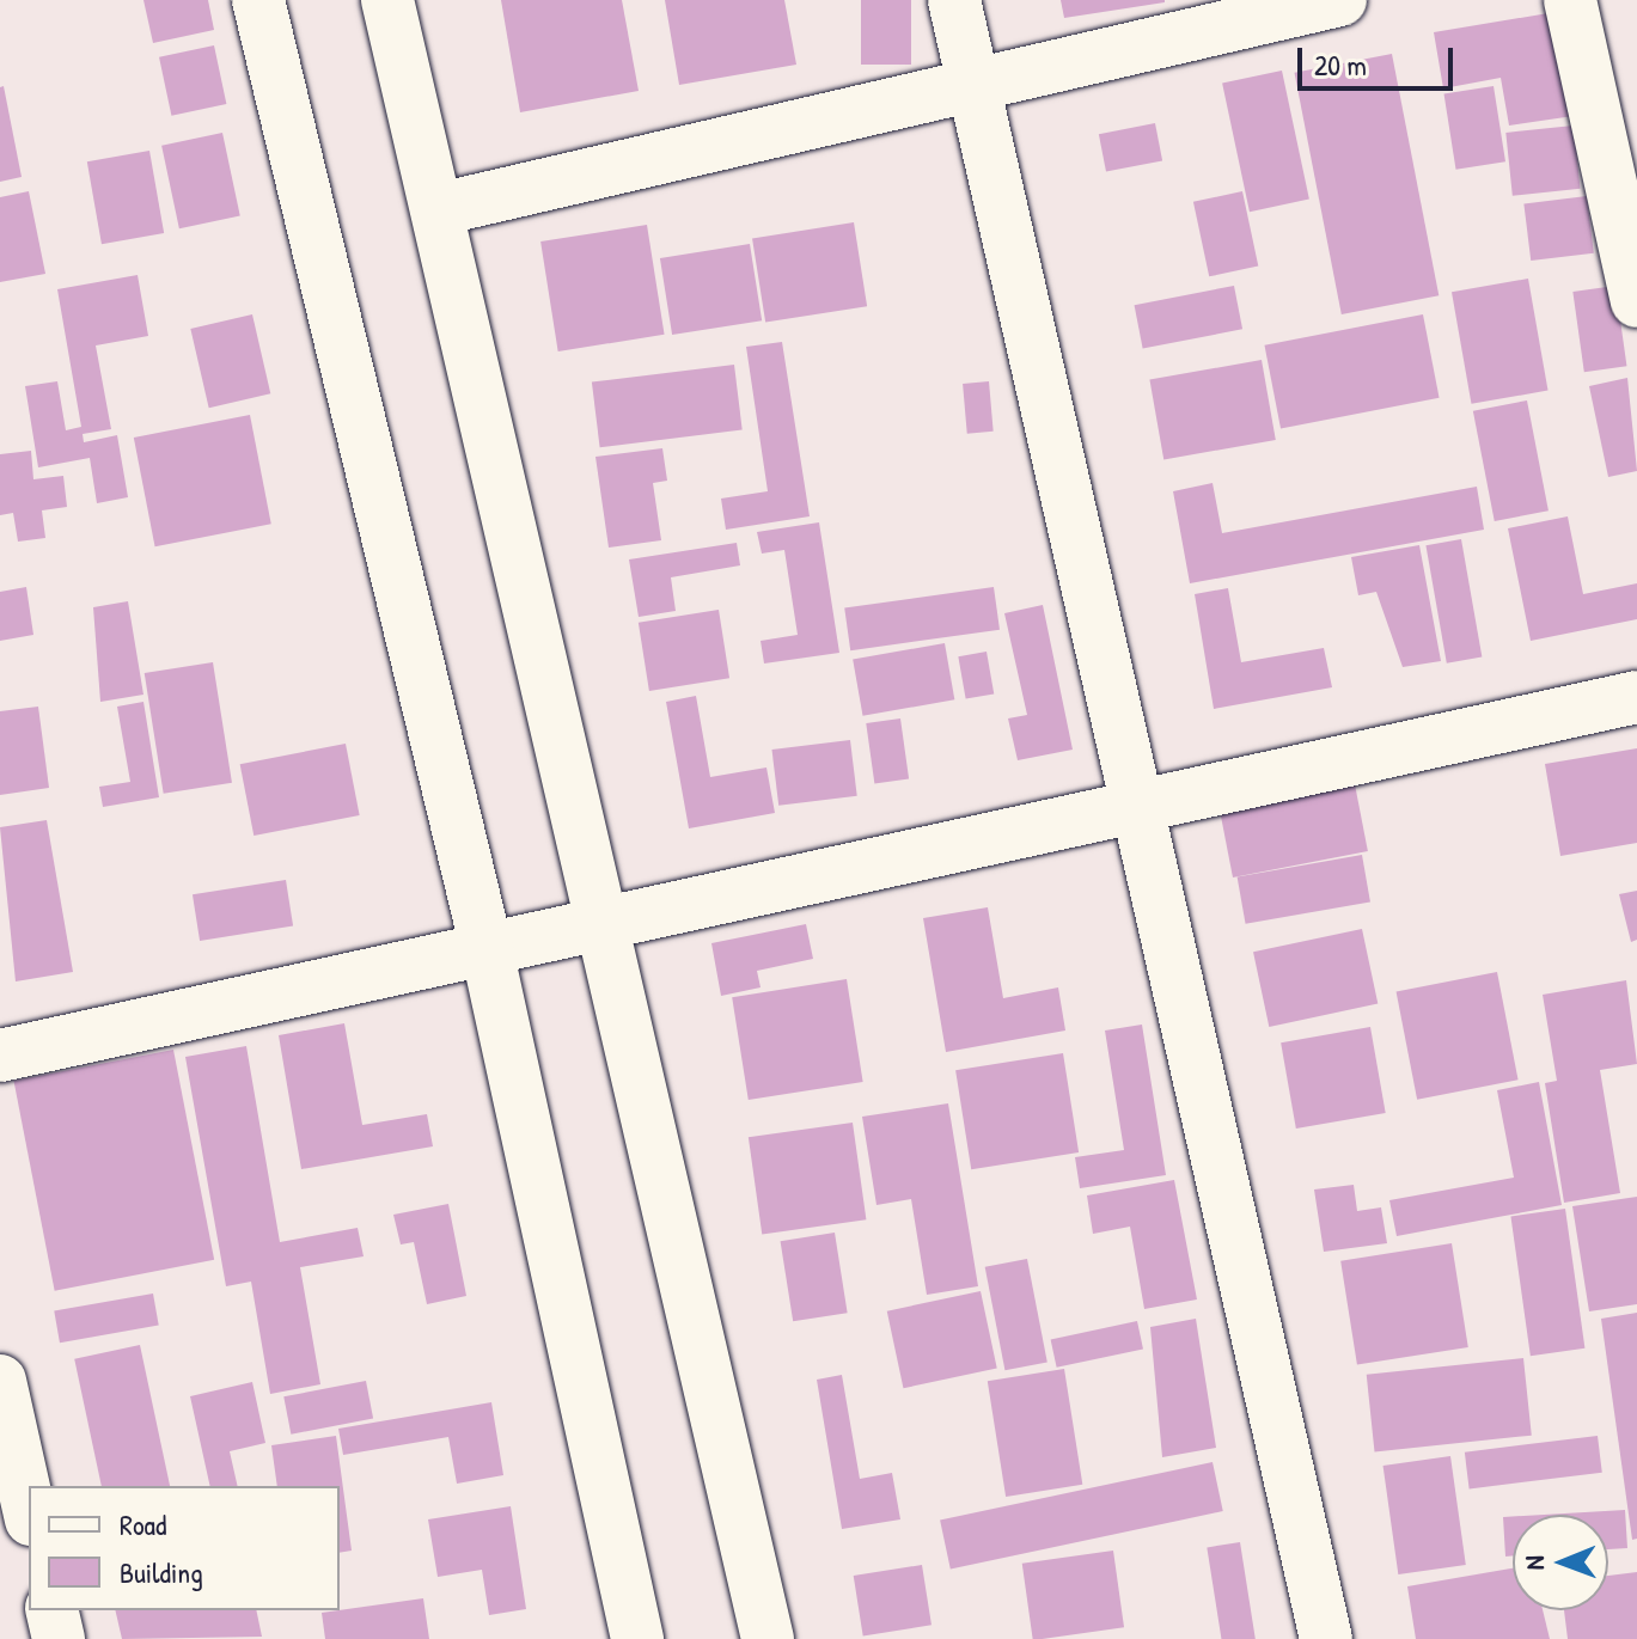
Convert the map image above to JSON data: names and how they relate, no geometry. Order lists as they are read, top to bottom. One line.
{"legend":["Road","Building"],"scale_bar":"20 m","north":"left"}
